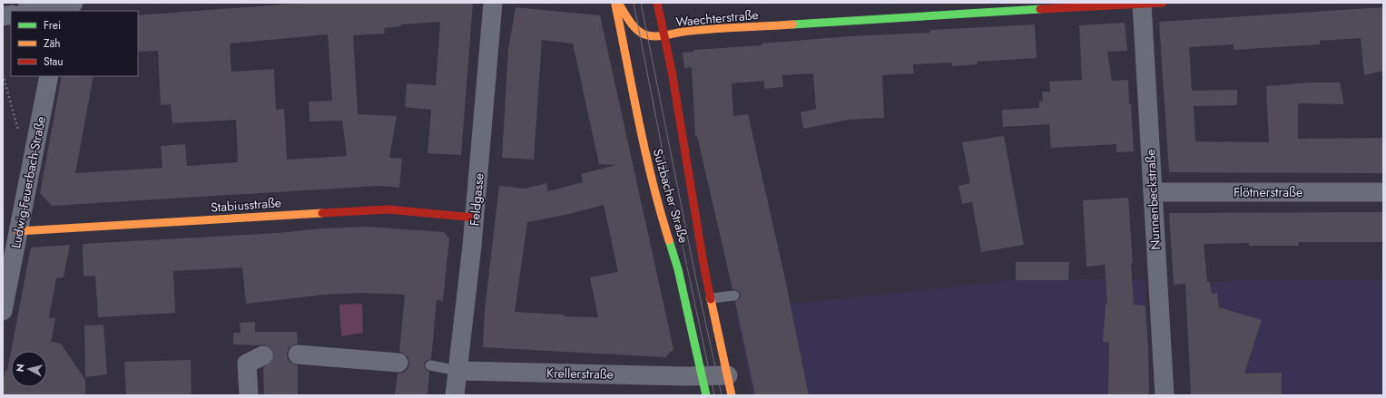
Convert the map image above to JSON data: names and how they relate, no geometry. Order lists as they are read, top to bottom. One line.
{"streets":{"street":["Waechterstraße","Ludwig-Feuerbach-Straße","Flötnerstraße","Sulzbacher Straße","Feldgasse","Nunnenbeckstraße","Stabiusstraße","Krellerstraße"]},"crossings":[["Waechterstraße","Sulzbacher Straße"],["Waechterstraße","Nunnenbeckstraße"],["Ludwig-Feuerbach-Straße","Stabiusstraße"],["Flötnerstraße","Nunnenbeckstraße"],["Sulzbacher Straße","Krellerstraße"],["Feldgasse","Stabiusstraße"],["Feldgasse","Krellerstraße"]],"legend":["Frei","Zäh","Stau"],"north":"left"}
